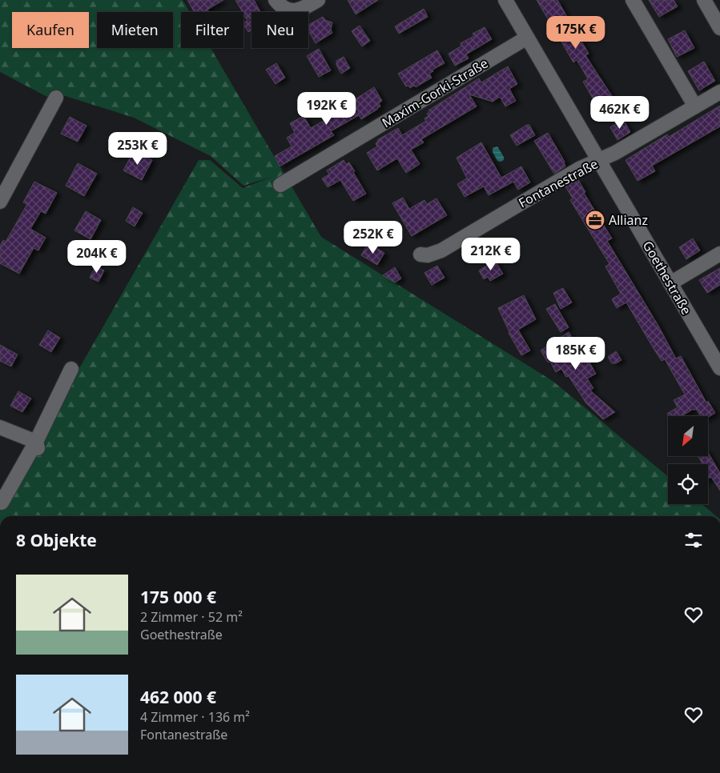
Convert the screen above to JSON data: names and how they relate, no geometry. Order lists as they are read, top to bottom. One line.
{"streets":{"street":["Maxim-Gorki-Straße","Fontanestraße","Goethestraße"]},"crossings":[["Maxim-Gorki-Straße","Goethestraße"],["Fontanestraße","Goethestraße"]],"places":{"office":["Allianz"]},"north":"bottom left","page":{"chip":["Kaufen","Mieten","Filter","Neu"],"price":["175K €","192K €","462K €","253K €","252K €","212K €","204K €","185K €"],"heading":"8 Objekte","list":[{"name":"175 000 €","note":"2 Zimmer · 52 m² · Goethestraße"},{"name":"462 000 €","note":"4 Zimmer · 136 m² · Fontanestraße"}]}}
